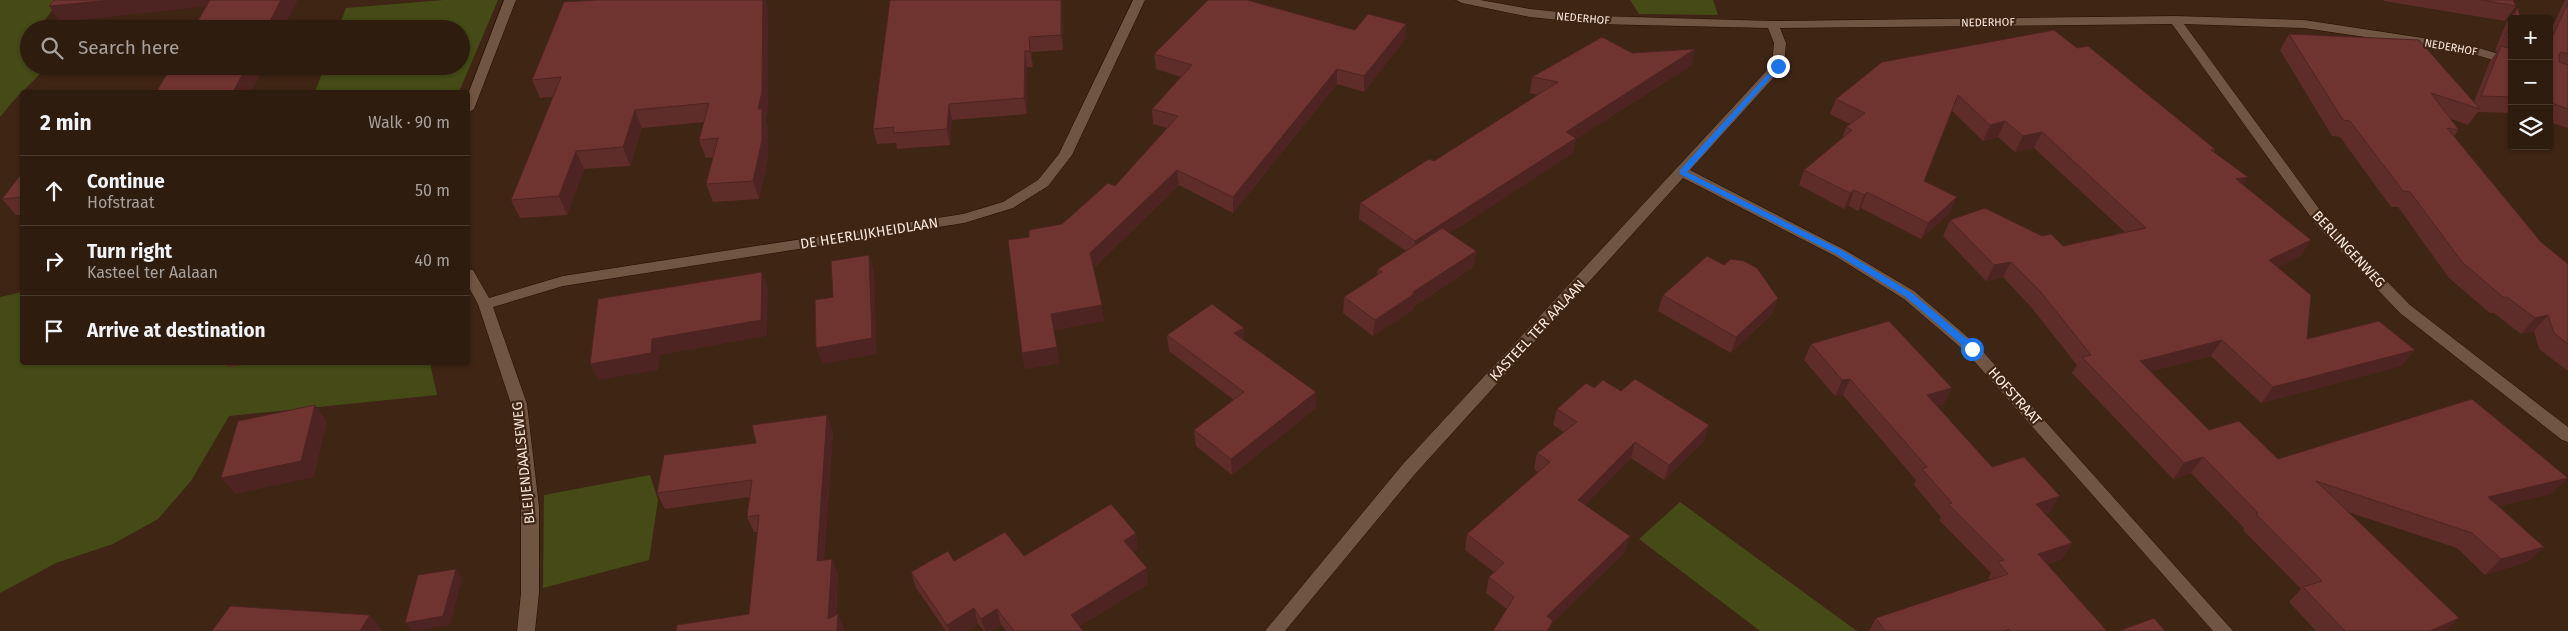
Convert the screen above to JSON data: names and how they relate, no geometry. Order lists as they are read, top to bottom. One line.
{"streets":{"street":["NEDERHOF","DE HEERLIJKHEIDLAAN","BERLINGENWEG","KASTEEL TER AALAAN","HOFSTRAAT","BLEIJENDAALSEWEG"]},"crossings":[["NEDERHOF","BERLINGENWEG"],["NEDERHOF","KASTEEL TER AALAAN"],["DE HEERLIJKHEIDLAAN","BLEIJENDAALSEWEG"],["KASTEEL TER AALAAN","HOFSTRAAT"]],"page":{"map_buttons":["+","−"],"search":"Search here","heading":["2 min","Walk · 90 m"],"list":[["Continue","Hofstraat","50 m"],["Turn right","Kasteel ter Aalaan","40 m"],"Arrive at destination"]}}
